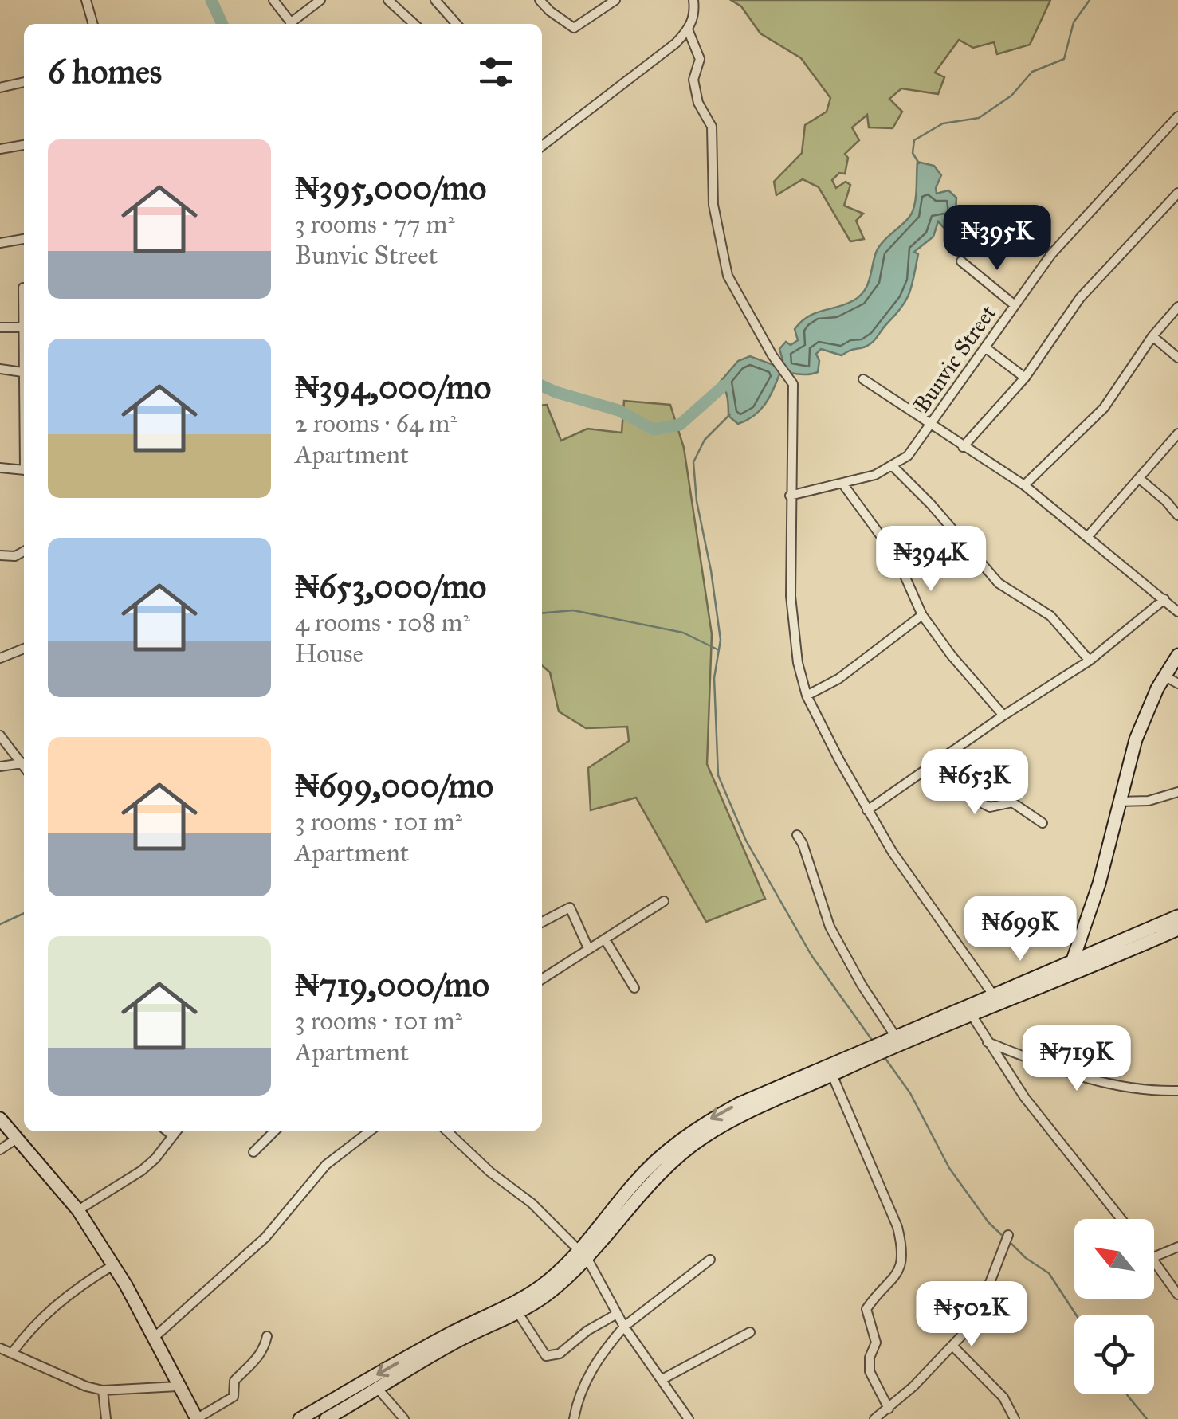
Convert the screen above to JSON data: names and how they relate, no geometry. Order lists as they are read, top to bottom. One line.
{"streets":{"street":["Bunvic Street"]},"north":"top left","page":{"heading":"6 homes","list":[{"name":"₦395,000/mo","note":"3 rooms · 77 m² · Bunvic Street"},{"name":"₦394,000/mo","note":"2 rooms · 64 m² · Apartment"},{"name":"₦653,000/mo","note":"4 rooms · 108 m² · House"},{"name":"₦699,000/mo","note":"3 rooms · 101 m² · Apartment"},{"name":"₦719,000/mo","note":"3 rooms · 101 m² · Apartment"}],"price":["₦395K","₦394K","₦653K","₦699K","₦719K","₦502K"]}}
